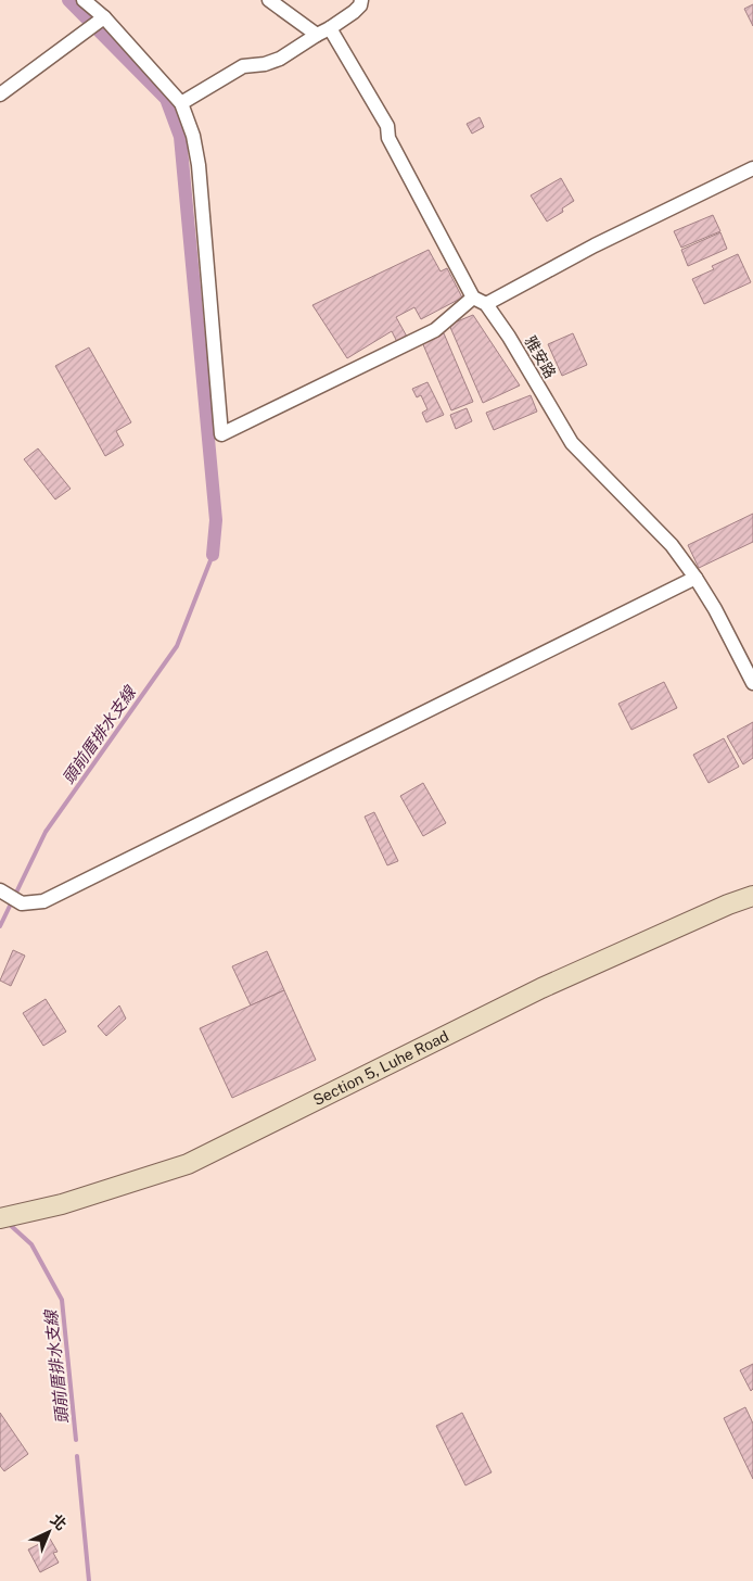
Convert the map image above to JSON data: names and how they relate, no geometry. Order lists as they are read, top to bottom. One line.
{"streets":{"main road":["Section 5, Luhe Road"],"street":["雅安路"]},"water":["頭前厝排水支線"],"north":"top right"}
